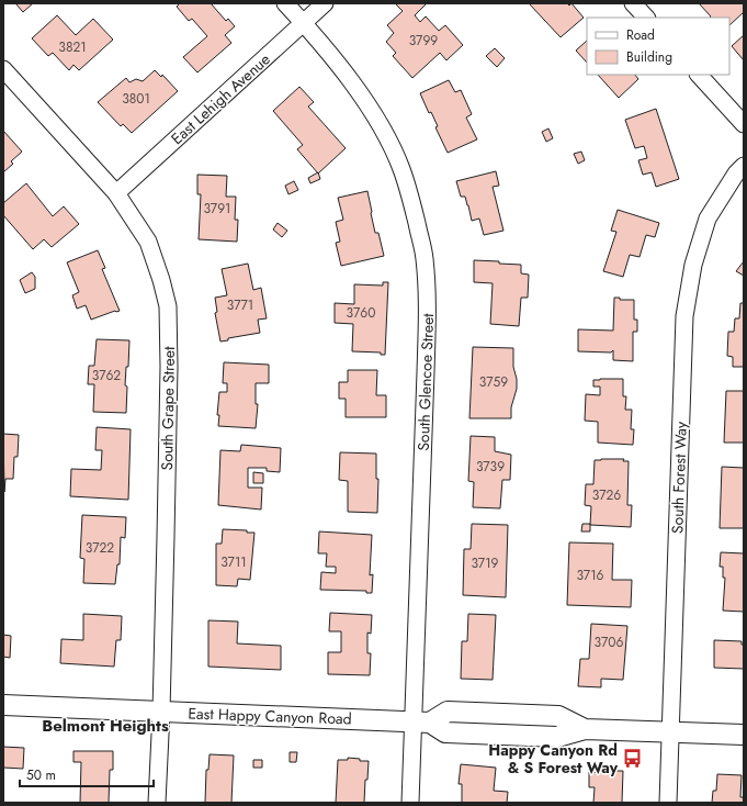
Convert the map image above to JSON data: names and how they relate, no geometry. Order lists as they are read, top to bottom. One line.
{"streets":{"street":["East Lehigh Avenue","South Glencoe Street","South Grape Street","South Forest Way","East Happy Canyon Road"]},"crossings":[["East Lehigh Avenue","South Glencoe Street"],["East Lehigh Avenue","South Grape Street"],["South Glencoe Street","East Happy Canyon Road"],["South Grape Street","East Happy Canyon Road"]],"districts":["Belmont Heights"],"places":{"bus stop":["Happy Canyon Rd & S Forest Way"]},"house_numbers":["3799","3821","3801","3791","3771","3760","3762","3759","3739","3726","3722","3711","3719","3716","3706"],"legend":["Road","Building"],"scale_bar":"50 m"}
